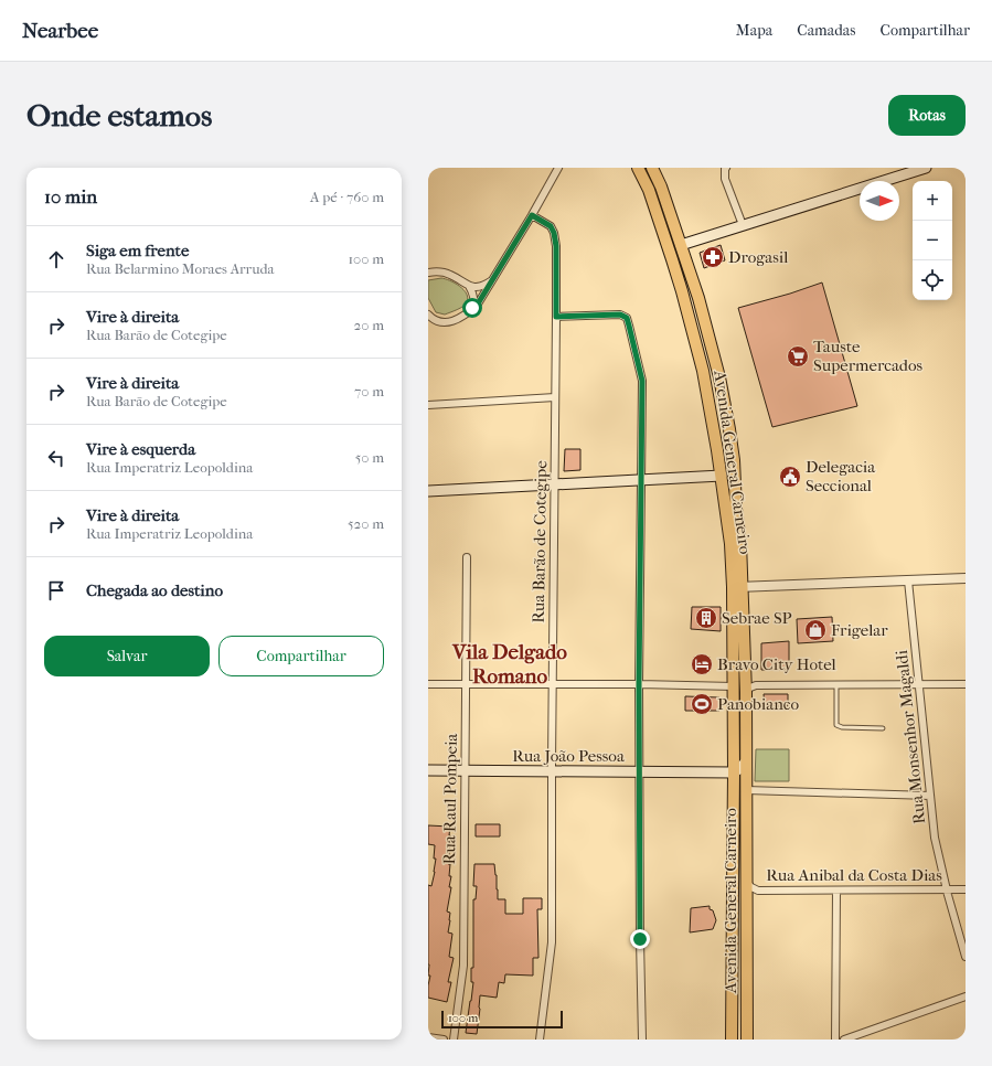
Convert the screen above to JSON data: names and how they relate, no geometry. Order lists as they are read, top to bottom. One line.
{"streets":{"main road":["Avenida General Carneiro","Rua João Pessoa"],"street":["Rua Barão de Cotegipe","Rua Monsenhor Magaldi","Rua Raul Pompeia","Rua Anibal da Costa Dias"]},"crossings":[["Avenida General Carneiro","Rua João Pessoa"],["Avenida General Carneiro","Rua Anibal da Costa Dias"],["Rua Barão de Cotegipe","Rua João Pessoa"],["Rua Monsenhor Magaldi","Rua Anibal da Costa Dias"],["Rua João Pessoa","Rua Raul Pompeia"]],"districts":["Vila Delgado Romano"],"places":{"pharmacy":["Drogasil"],"supermarket":["Tauste Supermercados"],"public building":["Delegacia Seccional"],"building":["Sebrae SP"],"shop":["Frigelar"],"hotel":["Bravo City Hotel"],"sports":["Panobianco"]},"scale_bar":"100 m","north":"right","page":{"header":"Nearbee","nav":["Mapa","Camadas","Compartilhar"],"buttons":["Rotas",["Salvar","Compartilhar"]],"title":"Onde estamos","heading":["10 min","A pé · 760 m"],"map_buttons":["+","−"],"list":[["Siga em frente","Rua Belarmino Moraes Arruda","100 m"],["Vire à direita","Rua Barão de Cotegipe","20 m"],["Vire à direita","Rua Barão de Cotegipe","70 m"],["Vire à esquerda","Rua Imperatriz Leopoldina","50 m"],["Vire à direita","Rua Imperatriz Leopoldina","520 m"],"Chegada ao destino"],"scale":"100 m"}}
